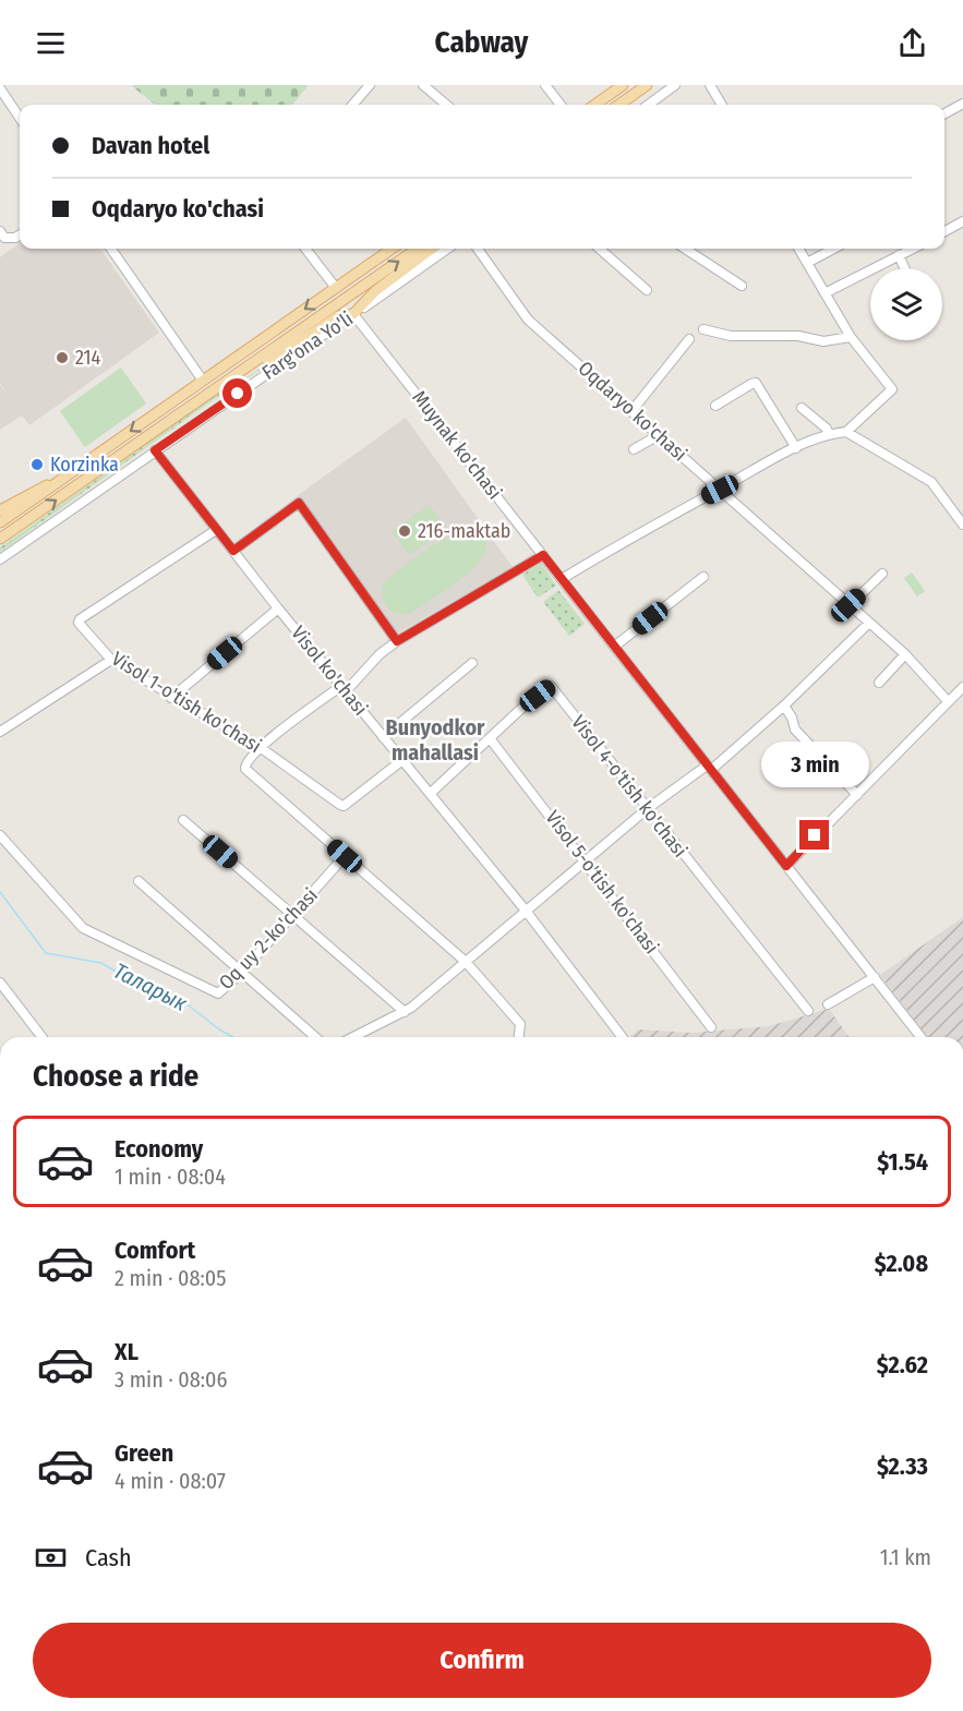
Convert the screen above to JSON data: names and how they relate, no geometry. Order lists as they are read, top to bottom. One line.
{"streets":{"main road":["Farg'ona Yo'li"],"street":["Oqdaryo ko'chasi","Muynak ko'chasi","Visol ko'chasi","Visol 1-o'tish ko'chasi","Visol 4-o'tish ko'chasi","Visol 5-o'tish ko'chasi","Oq uy 2-ko'chasi"]},"crossings":[["Farg'ona Yo'li","Muynak ko'chasi"],["Farg'ona Yo'li","Visol ko'chasi"],["Visol ko'chasi","Visol 1-o'tish ko'chasi"],["Visol ko'chasi","Visol 4-o'tish ko'chasi"],["Visol 4-o'tish ko'chasi","Visol 5-o'tish ko'chasi"]],"districts":["Bunyodkor mahallasi"],"water":["Таларык"],"places":["214","Korzinka","216-maktab"],"page":{"header":"Cabway","banner":["Davan hotel","Oqdaryo ko'chasi"],"bubble":"3 min","heading":"Choose a ride","list":[{"name":"Economy","note":"1 min · 08:04","value":"$1.54"},{"name":"Comfort","note":"2 min · 08:05","value":"$2.08"},{"name":"XL","note":"3 min · 08:06","value":"$2.62"},{"name":"Green","note":"4 min · 08:07","value":"$2.33"}],"pay":["Cash","1.1 km"],"buttons":"Confirm"}}
